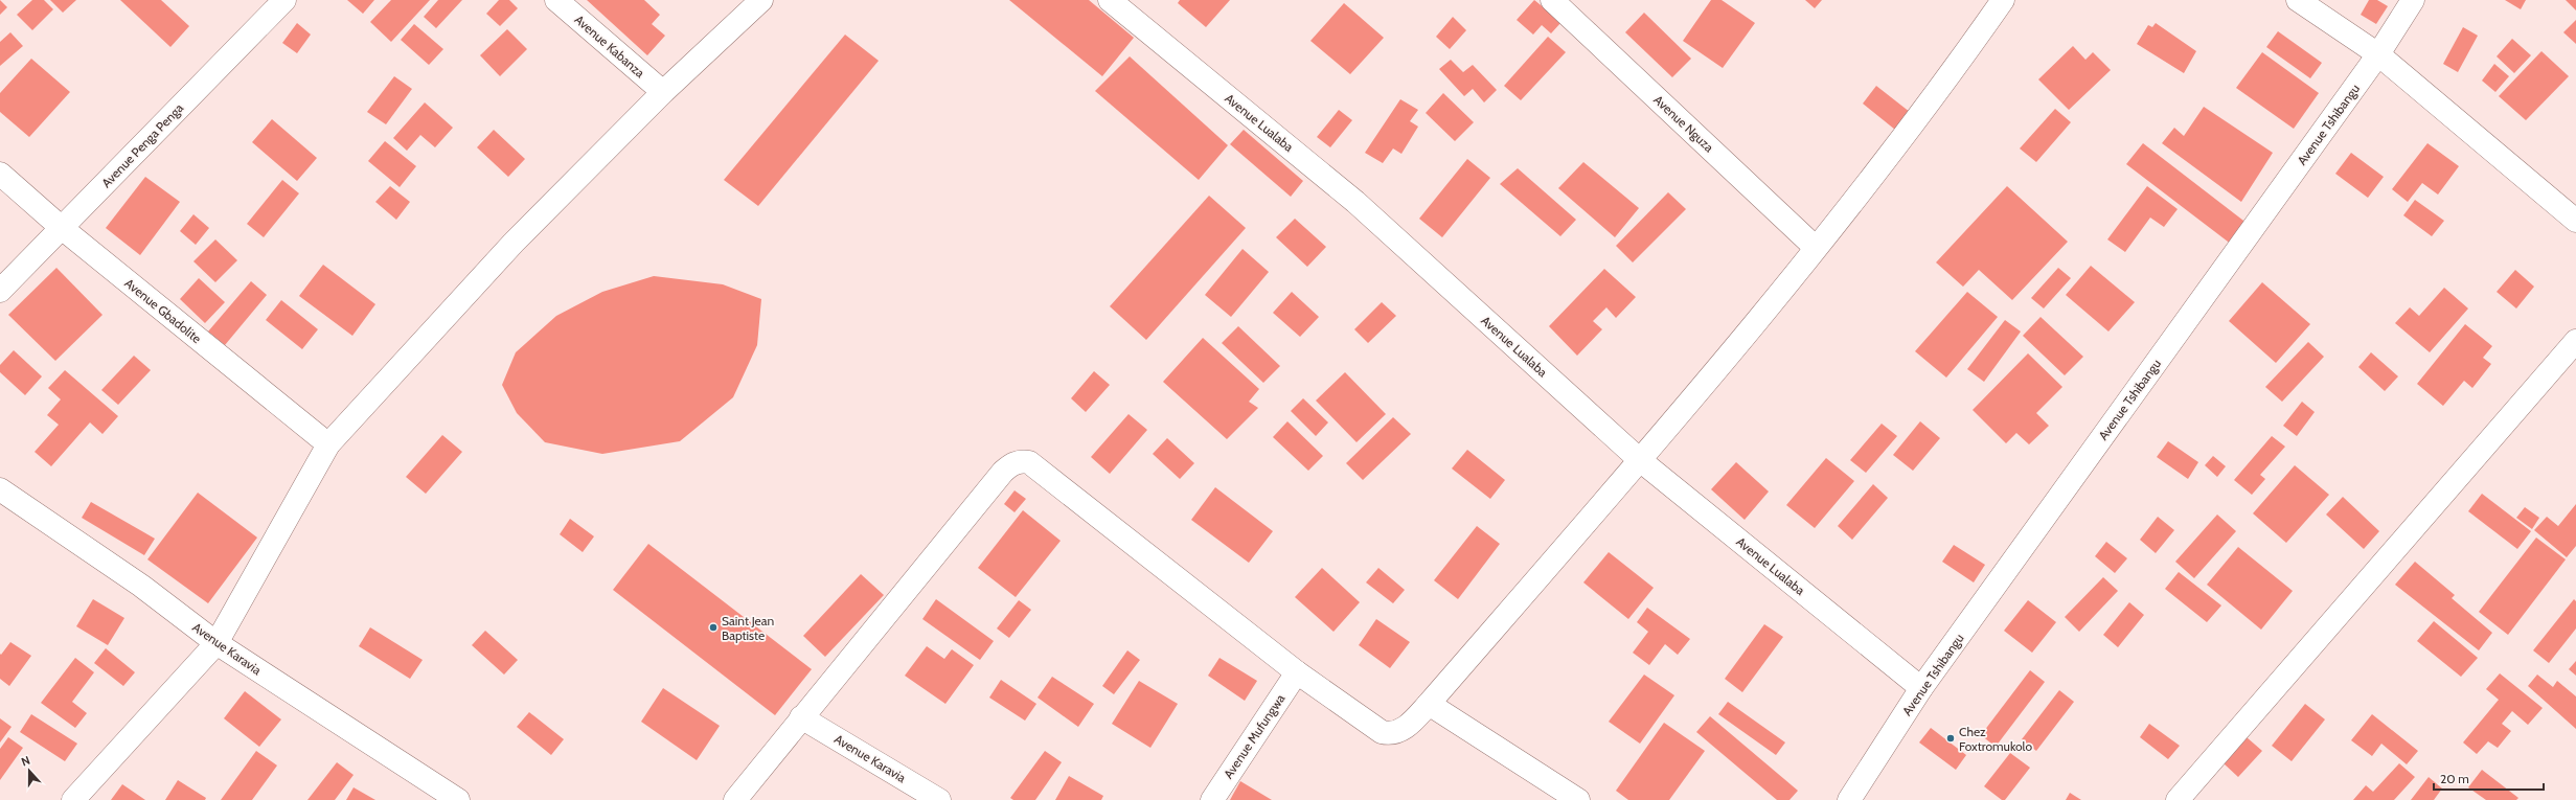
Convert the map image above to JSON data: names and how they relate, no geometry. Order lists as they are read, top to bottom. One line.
{"streets":{"street":["Avenue Kabanza","Avenue Lualaba","Avenue Nguza","Avenue Tshibangu","Avenue Penga Penga","Avenue Gbadolite","Avenue Karavia","Avenue Mufungwa"]},"crossings":[["Avenue Lualaba","Avenue Tshibangu"],["Avenue Penga Penga","Avenue Gbadolite"]],"places":["Saint Jean Baptiste","Chez Foxtromukolo"],"scale_bar":"20 m","north":"top"}
